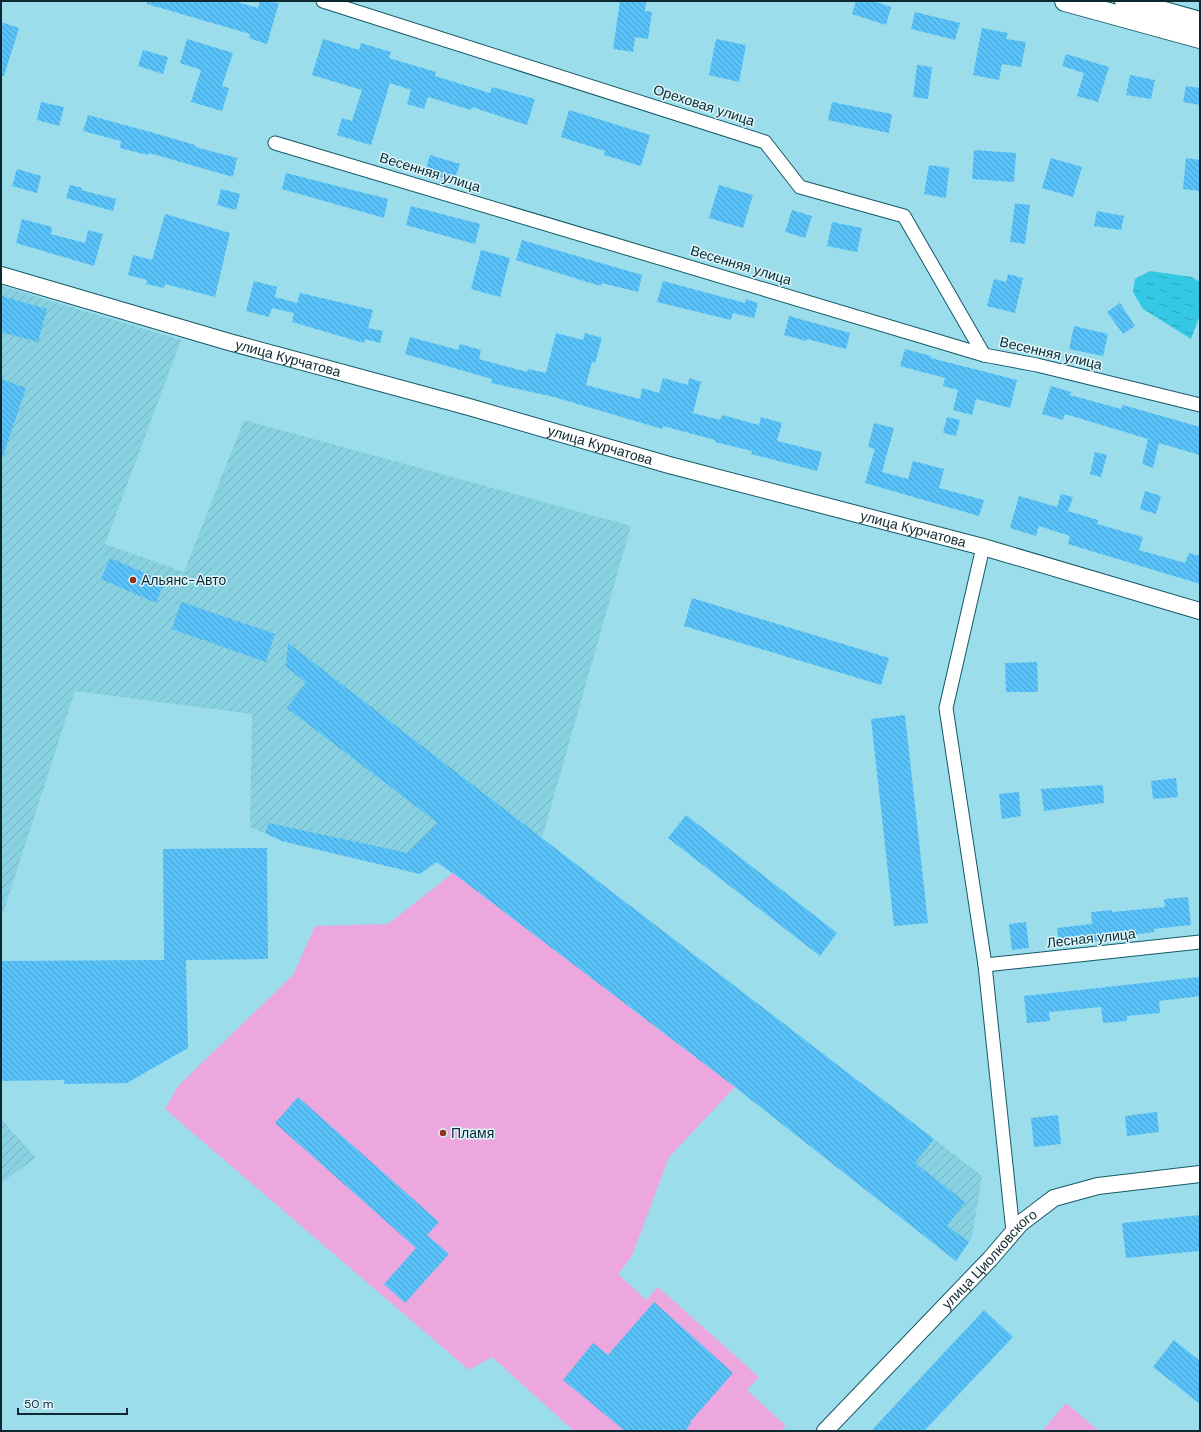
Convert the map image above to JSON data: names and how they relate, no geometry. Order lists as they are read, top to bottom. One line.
{"streets":{"street":["Ореховая улица","Весенняя улица","улица Курчатова","Лесная улица","улица Циолковского"]},"crossings":[["Ореховая улица","Весенняя улица"]],"places":["Альянс-Авто","Пламя"],"scale_bar":"50 m"}
